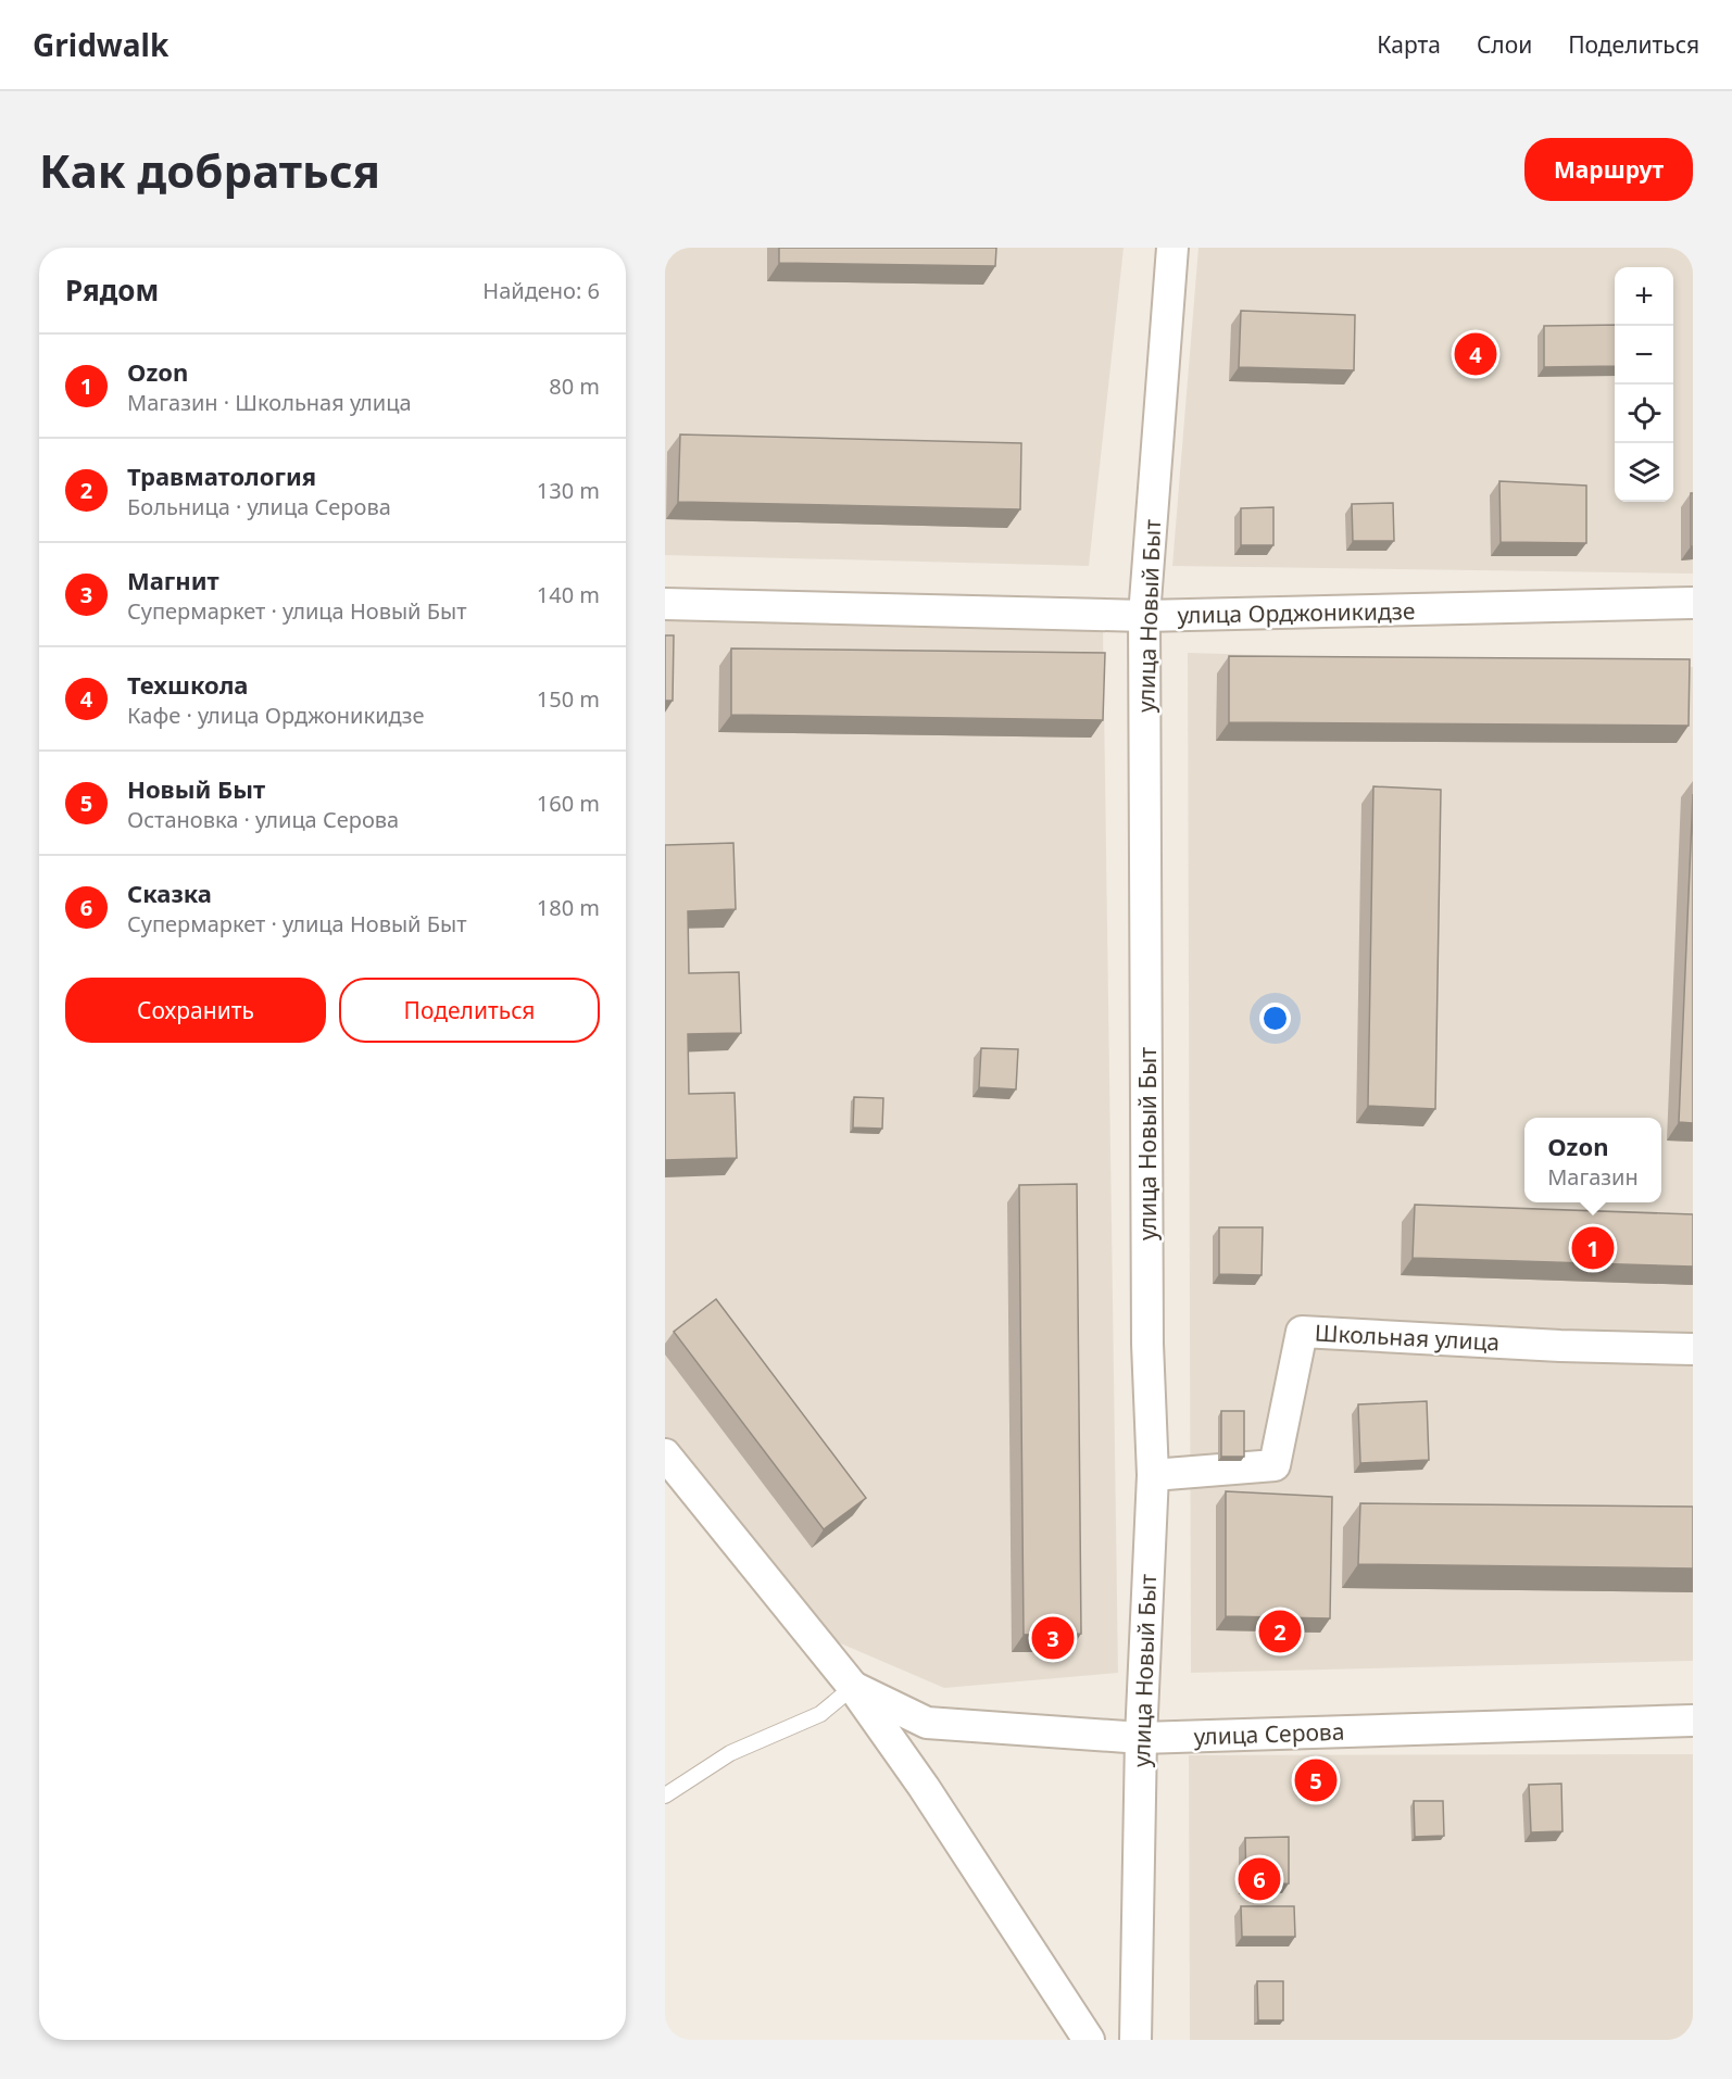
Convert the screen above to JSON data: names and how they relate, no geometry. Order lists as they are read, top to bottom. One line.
{"streets":{"street":["улица Орджоникидзе","улица Новый Быт","Школьная улица","улица Серова"]},"crossings":[["улица Орджоникидзе","улица Новый Быт"],["улица Новый Быт","Школьная улица"],["улица Новый Быт","улица Серова"]],"page":{"header":"Gridwalk","nav":["Карта","Слои","Поделиться"],"buttons":["Маршрут",["Сохранить","Поделиться"]],"title":"Как добраться","heading":["Рядом","Найдено: 6"],"map_buttons":["+","−"],"pins":["4","1","2","3","5","6"],"list":[{"mark":"1","name":"Ozon","note":"Магазин · Школьная улица","value":"80 m"},{"mark":"2","name":"Травматология","note":"Больница · улица Серова","value":"130 m"},{"mark":"3","name":"Магнит","note":"Супермаркет · улица Новый Быт","value":"140 m"},{"mark":"4","name":"Техшкола","note":"Кафе · улица Орджоникидзе","value":"150 m"},{"mark":"5","name":"Новый Быт","note":"Остановка · улица Серова","value":"160 m"},{"mark":"6","name":"Сказка","note":"Супермаркет · улица Новый Быт","value":"180 m"}],"popup":["Ozon","Магазин"]}}
